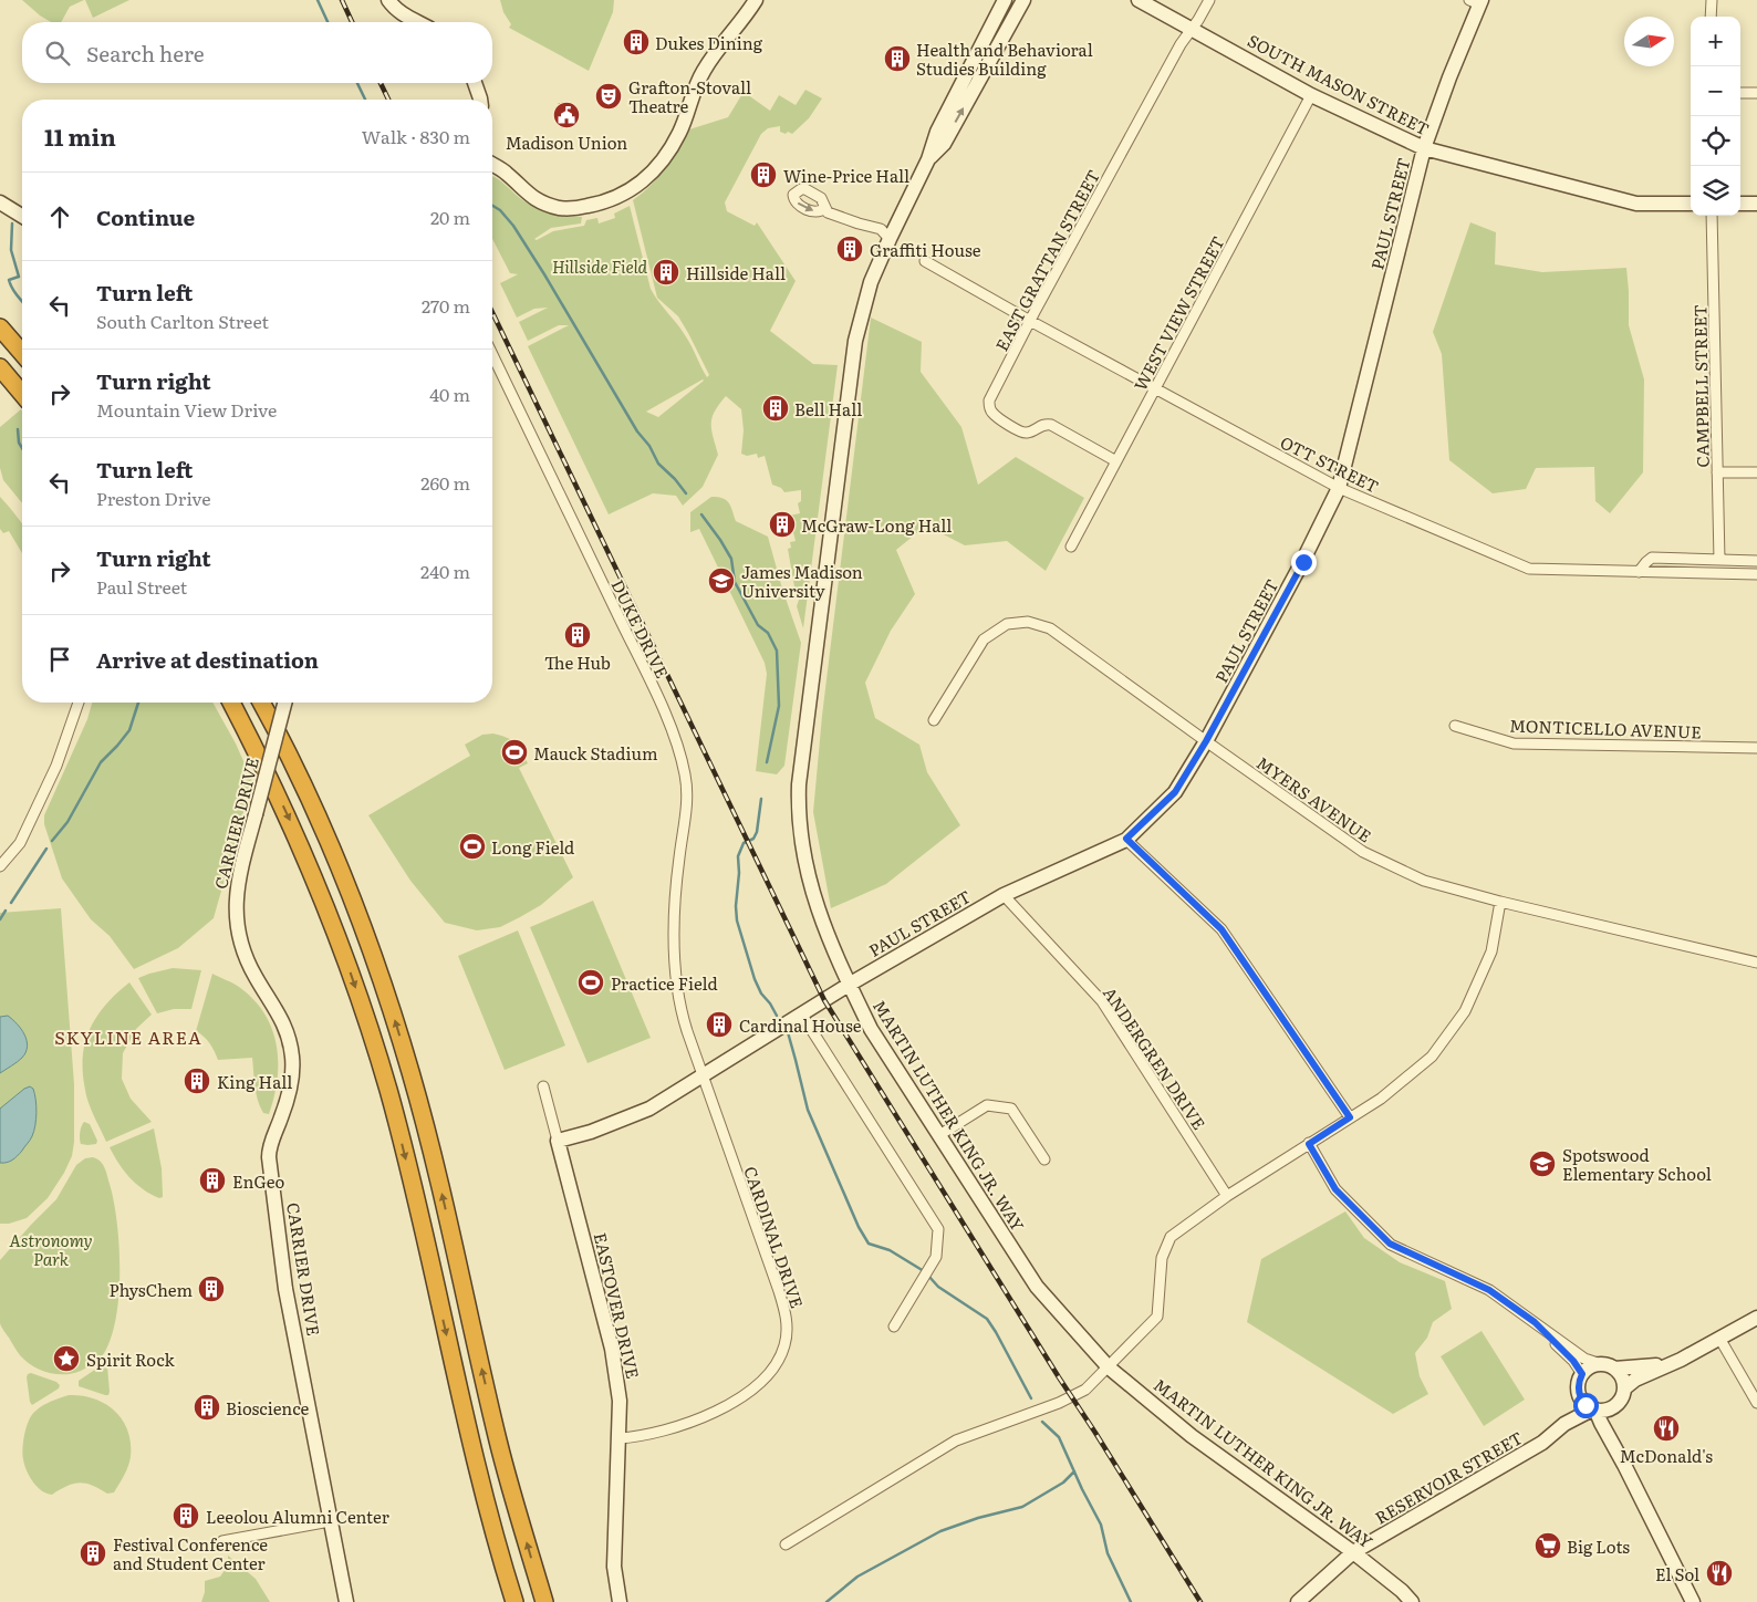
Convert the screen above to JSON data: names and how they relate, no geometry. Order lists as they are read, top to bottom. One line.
{"streets":{"street":["SOUTH MASON STREET","PAUL STREET","EAST GRATTAN STREET","WEST VIEW STREET","CAMPBELL STREET","OTT STREET","DUKE DRIVE","MONTICELLO AVENUE","MYERS AVENUE","CARRIER DRIVE","ANDERGREN DRIVE","MARTIN LUTHER KING JR. WAY","CARDINAL DRIVE","EASTOVER DRIVE","RESERVOIR STREET"]},"crossings":[["SOUTH MASON STREET","PAUL STREET"],["SOUTH MASON STREET","EAST GRATTAN STREET"],["SOUTH MASON STREET","WEST VIEW STREET"],["PAUL STREET","OTT STREET"],["PAUL STREET","MYERS AVENUE"],["PAUL STREET","ANDERGREN DRIVE"],["PAUL STREET","MARTIN LUTHER KING JR. WAY"],["PAUL STREET","CARDINAL DRIVE"],["PAUL STREET","EASTOVER DRIVE"],["EAST GRATTAN STREET","WEST VIEW STREET"],["EAST GRATTAN STREET","OTT STREET"],["WEST VIEW STREET","OTT STREET"],["DUKE DRIVE","CARDINAL DRIVE"],["MARTIN LUTHER KING JR. WAY","RESERVOIR STREET"],["CARDINAL DRIVE","EASTOVER DRIVE"]],"districts":["SKYLINE AREA"],"parks":["Hillside Field","Astronomy Park"],"places":{"building":["Dukes Dining","Health and Behavioral Studies Building","Wine-Price Hall","Graffiti House","Hillside Hall","Bell Hall","McGraw-Long Hall","The Hub","Cardinal House","King Hall","EnGeo","PhysChem","Bioscience","Leeolou Alumni Center","Festival Conference and Student Center"],"theatre":["Grafton-Stovall Theatre"],"public building":["Madison Union"],"school or university":["James Madison University","Spotswood Elementary School"],"sports":["Mauck Stadium","Long Field","Practice Field"],"place":["Spirit Rock"],"restaurant":["McDonald's","El Sol"],"supermarket":["Big Lots"]},"north":"right","page":{"map_buttons":["+","−"],"search":"Search here","heading":["11 min","Walk · 830 m"],"list":[["Continue","20 m"],["Turn left","South Carlton Street","270 m"],["Turn right","Mountain View Drive","40 m"],["Turn left","Preston Drive","260 m"],["Turn right","Paul Street","240 m"],"Arrive at destination"]}}
